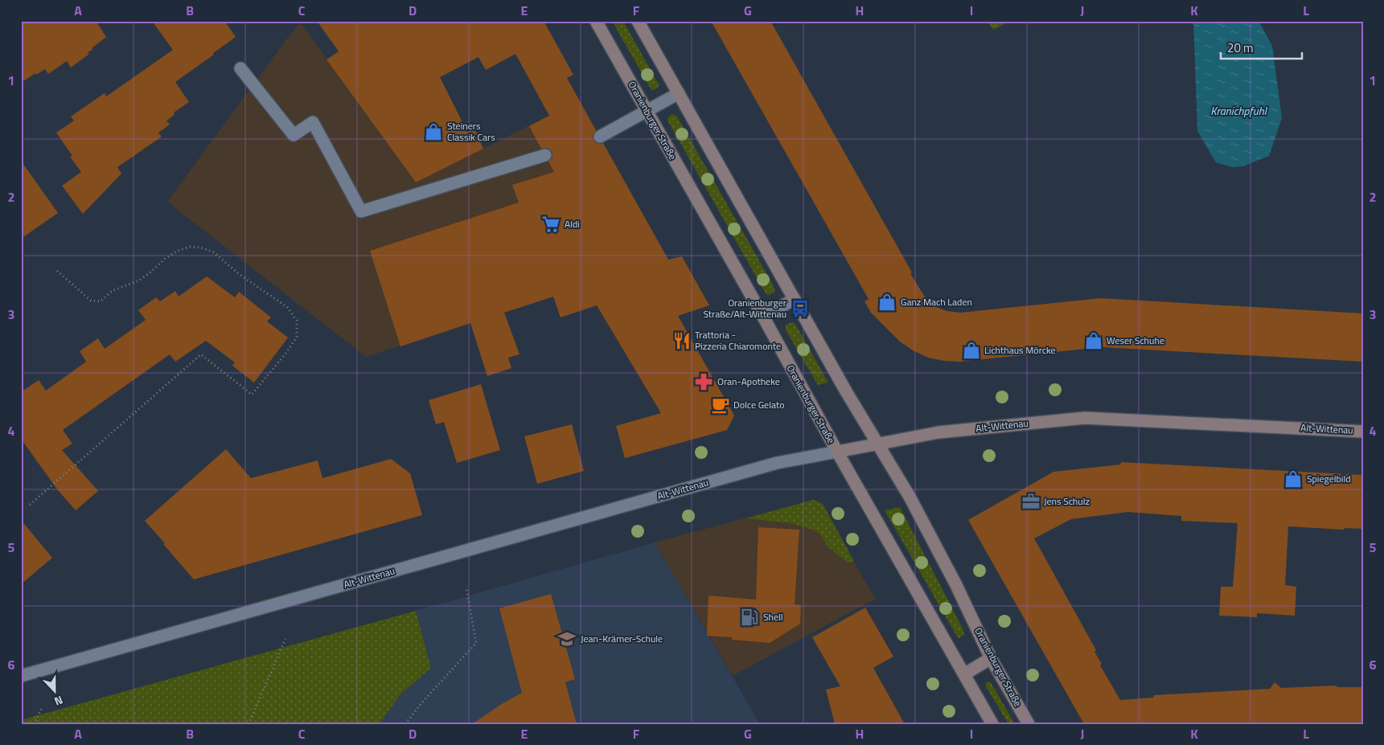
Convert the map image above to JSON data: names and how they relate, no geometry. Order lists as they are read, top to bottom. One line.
{"streets":{"main road":["Oranienburger Straße","Alt-Wittenau"]},"crossings":[["Oranienburger Straße","Alt-Wittenau"]],"water":["Kranichpfuhl"],"places":{"shop":["Steiners Classik Cars","Ganz Mach Laden","Weser Schuhe","Lichthaus Mörcke","Spiegelbild"],"supermarket":["Aldi"],"bus stop":["Oranienburger Straße/Alt-Wittenau"],"restaurant":["Trattoria - Pizzeria Chiaromonte"],"pharmacy":["Oran-Apotheke"],"cafe":["Dolce Gelato"],"office":["Jens Schulz"],"fuel station":["Shell"],"school or university":["Jean-Krämer-Schule"]},"scale_bar":"20 m","north":"bottom","grid":{"columns":["A","B","C","D","E","F","G","H","I","J","K","L"],"rows":["1","2","3","4","5","6"]}}
